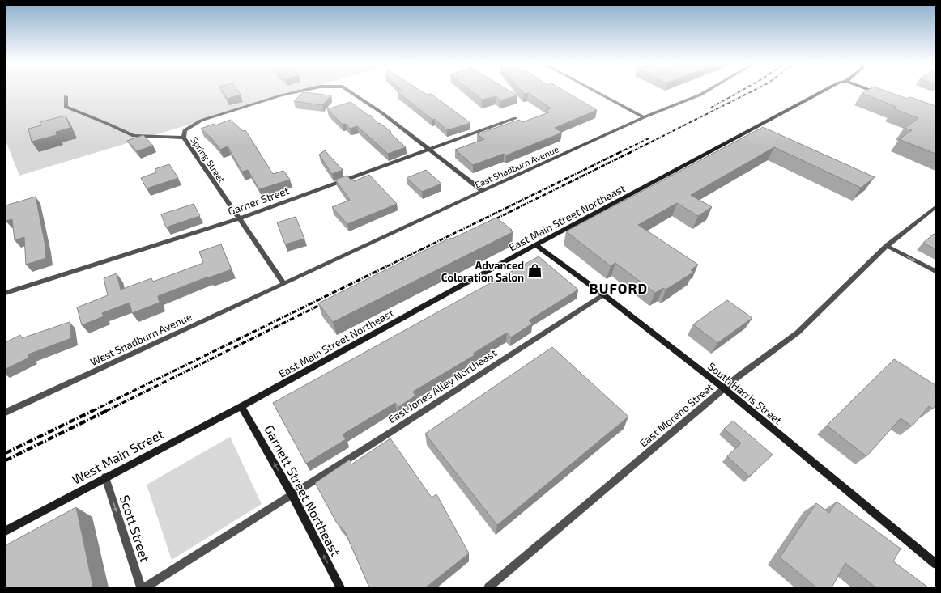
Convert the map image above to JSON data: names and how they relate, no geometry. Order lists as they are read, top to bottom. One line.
{"streets":{"street":["Spring Street","East Shadburn Avenue","Garner Street","East Main Street Northeast","West Shadburn Avenue","East Jones Alley Northeast","South Harris Street","East Moreno Street","West Main Street","Garnett Street Northeast","Scott Street"]},"crossings":[["Spring Street","East Shadburn Avenue"],["Spring Street","Garner Street"],["Spring Street","West Shadburn Avenue"],["East Shadburn Avenue","West Shadburn Avenue"],["East Main Street Northeast","South Harris Street"],["East Main Street Northeast","West Main Street"],["East Main Street Northeast","Garnett Street Northeast"],["East Jones Alley Northeast","South Harris Street"],["East Jones Alley Northeast","Garnett Street Northeast"],["South Harris Street","East Moreno Street"],["West Main Street","Garnett Street Northeast"],["West Main Street","Scott Street"]],"one_way":["Garnett Street Northeast","Scott Street"],"districts":["BUFORD"],"places":{"shop":["Advanced Coloration Salon"]}}
